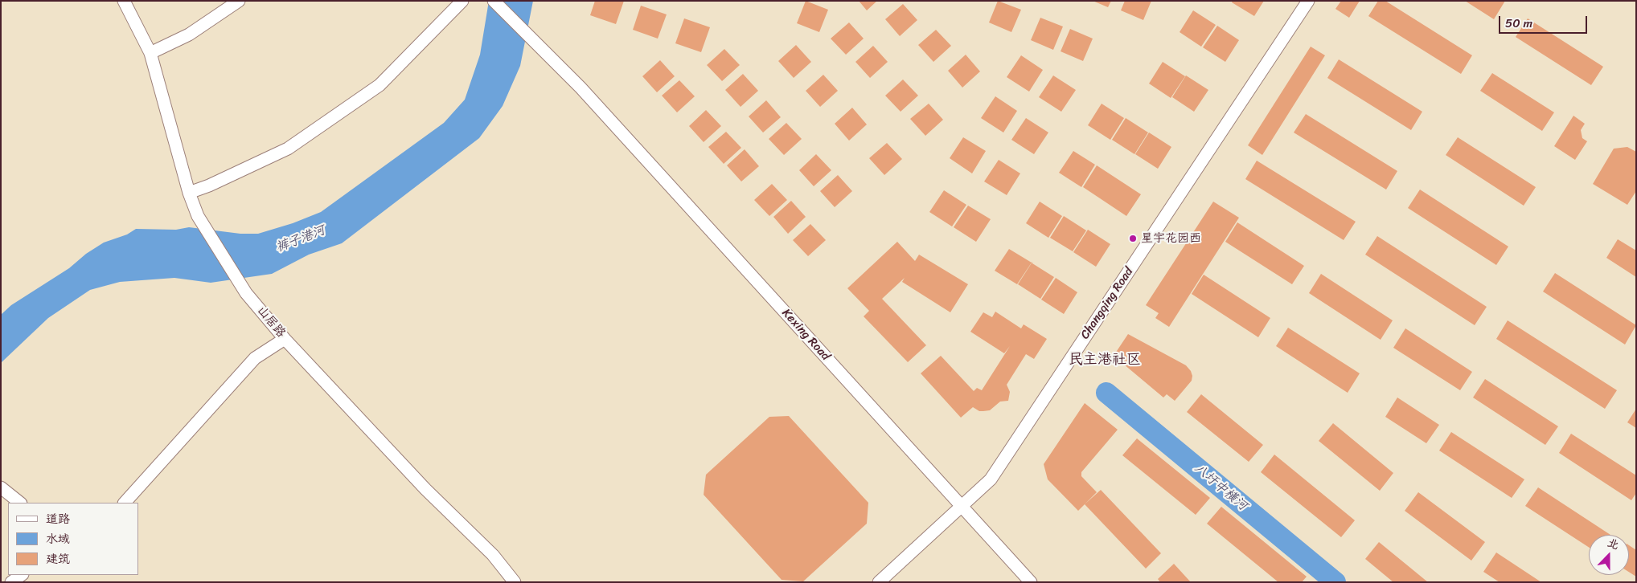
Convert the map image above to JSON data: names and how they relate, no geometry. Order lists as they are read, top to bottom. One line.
{"streets":{"street":["Changqing Road","山居路","Kexing Road"]},"crossings":[["Changqing Road","Kexing Road"]],"districts":["民主港社区"],"water":["裤子港河","八圩中横河"],"places":["星宇花园西"],"legend":["道路","水域","建筑"],"scale_bar":"50 m","north":"top"}
